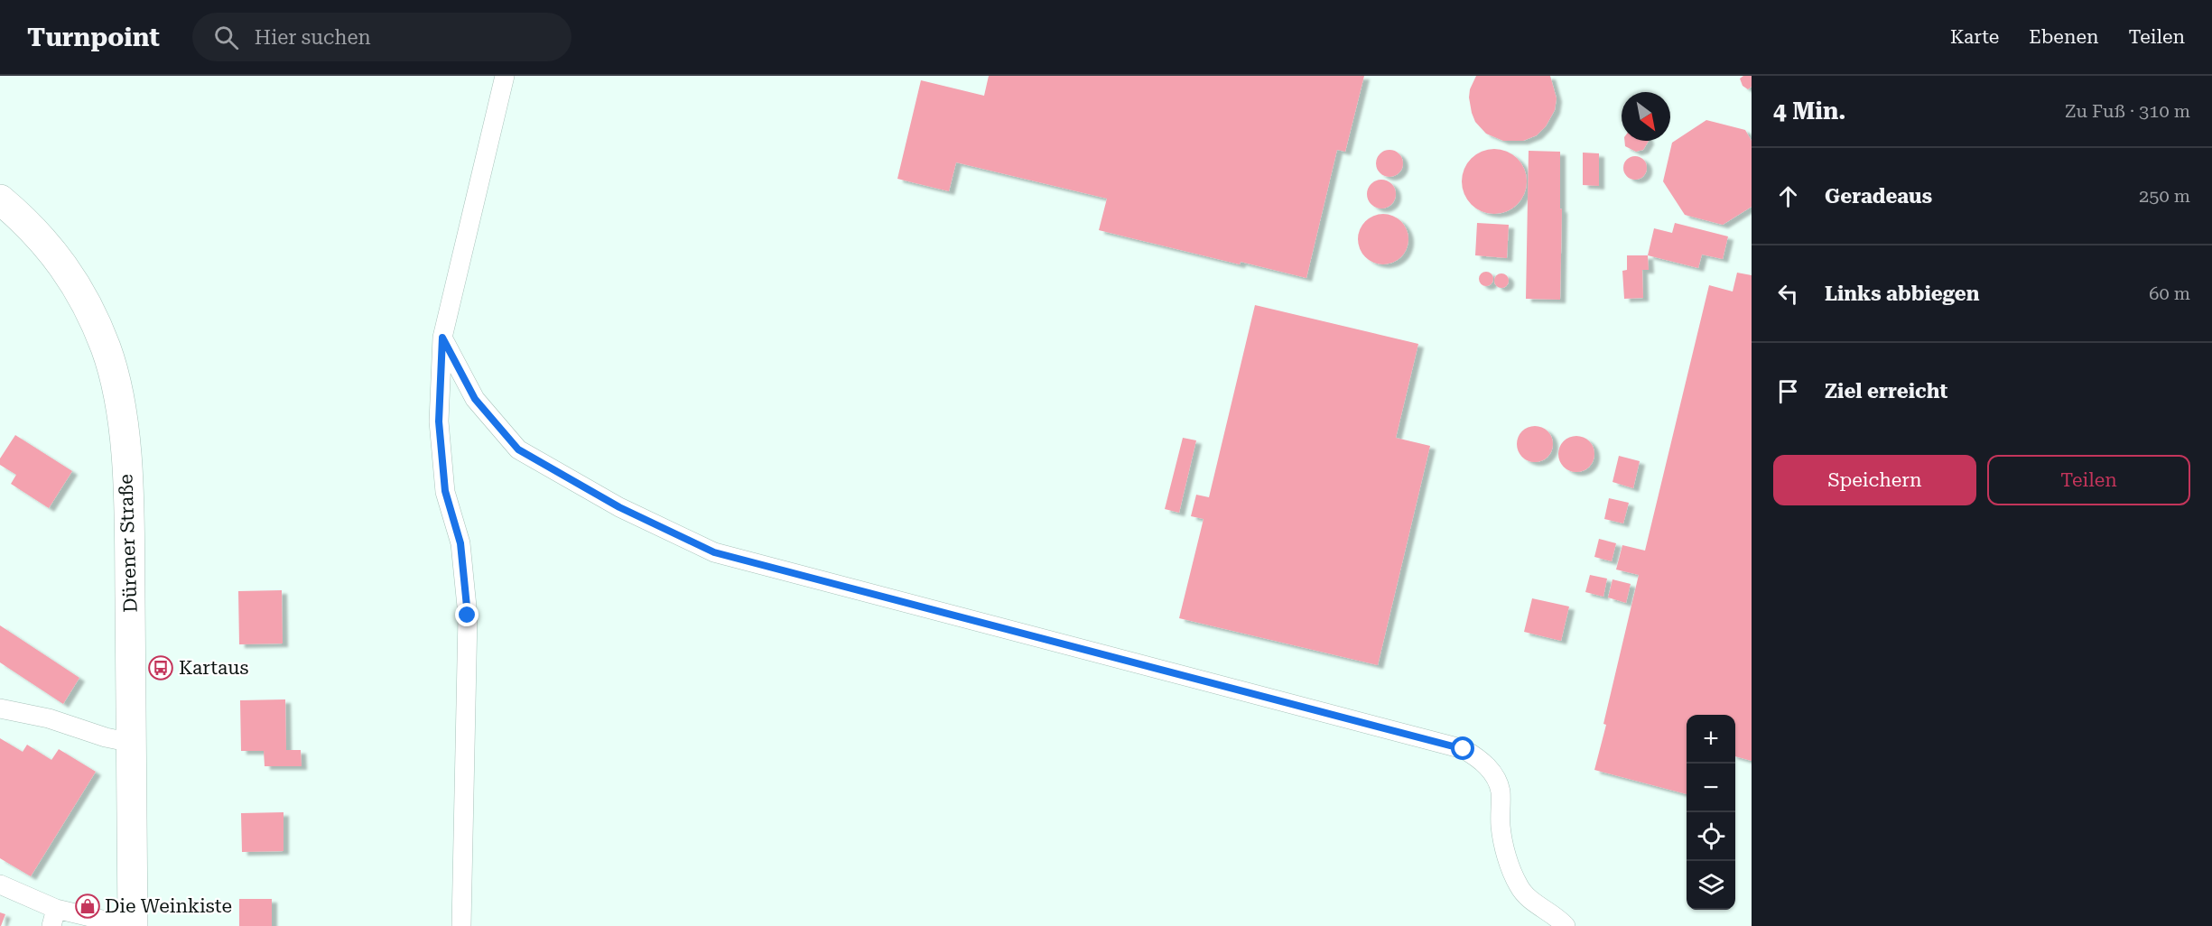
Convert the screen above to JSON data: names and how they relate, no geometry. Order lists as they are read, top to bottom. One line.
{"streets":{"main road":["Dürener Straße"]},"places":{"bus stop":["Kartaus"],"shop":["Die Weinkiste"]},"north":"bottom right","page":{"header":"Turnpoint","search":"Hier suchen","nav":["Karte","Ebenen","Teilen"],"heading":["4 Min.","Zu Fuß · 310 m"],"list":[["Geradeaus","250 m"],["Links abbiegen","60 m"],"Ziel erreicht"],"buttons":["Speichern","Teilen"],"map_buttons":["+","−"]}}
